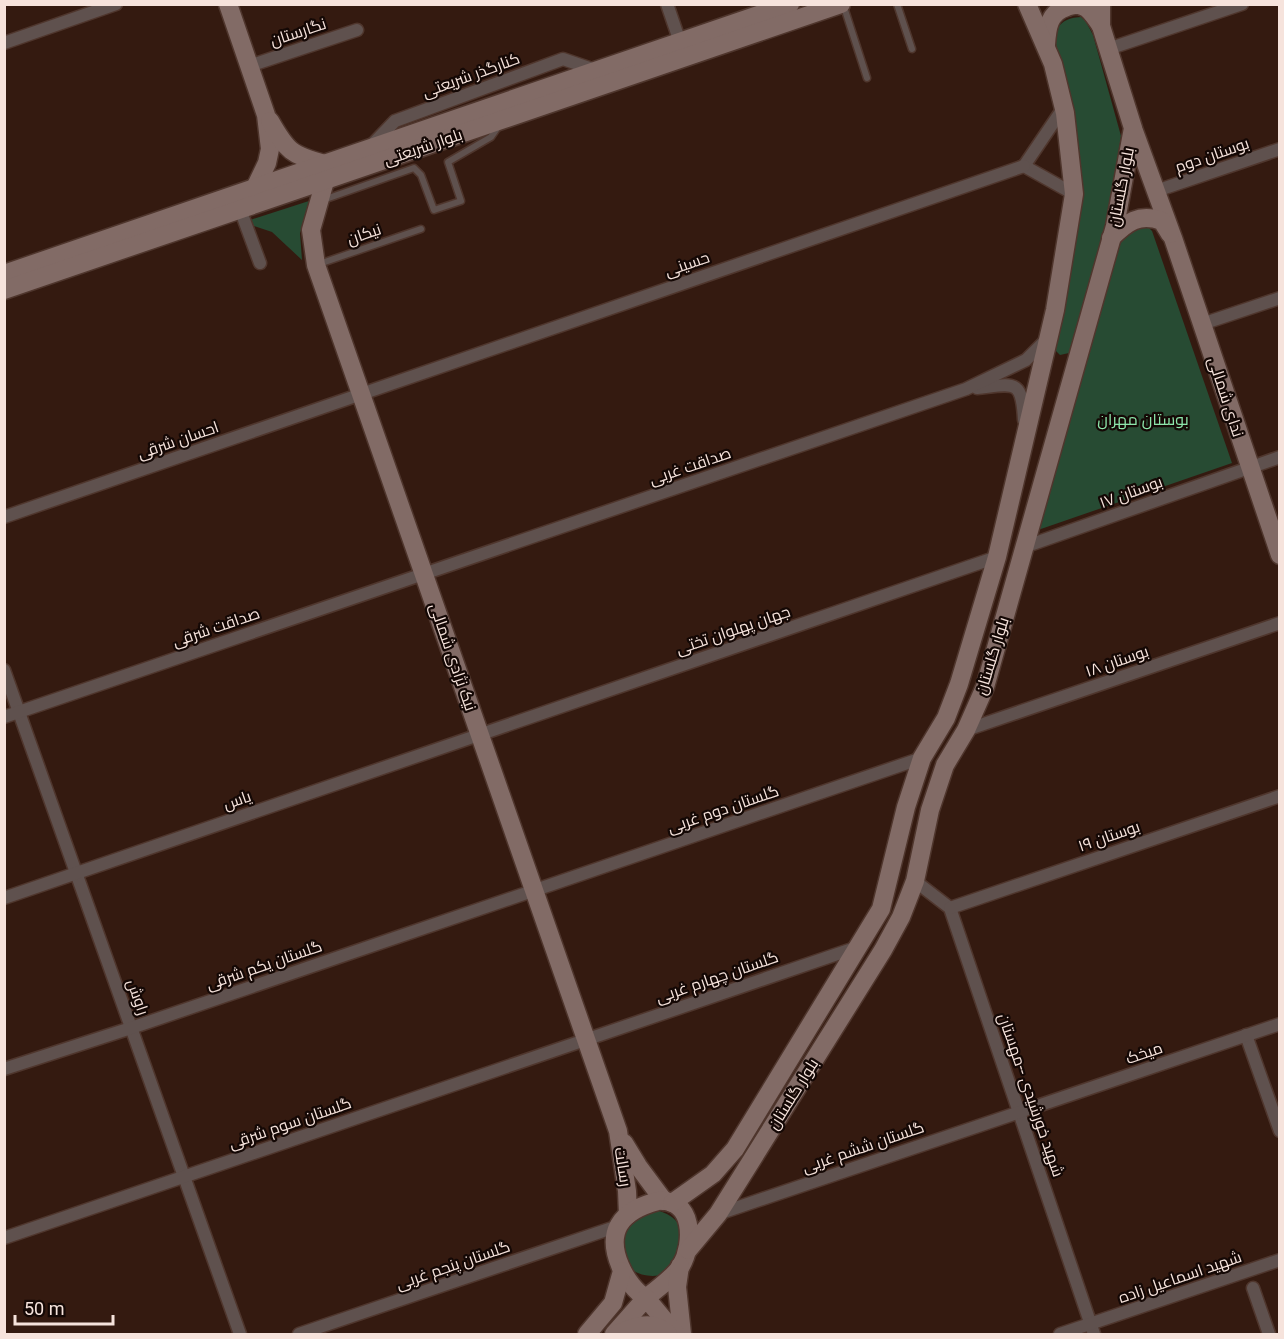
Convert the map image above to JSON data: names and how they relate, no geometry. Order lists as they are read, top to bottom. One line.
{"streets":{"main road":["بلوار شریعتی","بلوار گلستان","ندای شمالی","نیک نژادی شمالی","رسالت"],"street":["نگارستان","بوستان دوم","حسینی","احسان شرقی","صداقت غربی","بوستان ۱۷","صداقت شرقی","جهان پهلوان تختی","بوستان ۱۸","یاس","گلستان دوم غربی","بوستان ۱۹","گلستان یکم شرقی","گلستان چهارم غربی","راوش","میخک","شهید خورشیدی --مهستان","گلستان سوم شرقی","گلستان ششم غربی","گلستان پنجم غربی","شهید اسماعیل زاده"],"lane":["نیکان"]},"crossings":[["بلوار شریعتی","نیک نژادی شمالی"],["بوستان دوم","ندای شمالی"],["بلوار گلستان","ندای شمالی"],["بلوار گلستان","صداقت غربی"],["بلوار گلستان","بوستان ۱۷"],["بلوار گلستان","جهان پهلوان تختی"],["بلوار گلستان","بوستان ۱۸"],["بلوار گلستان","گلستان دوم غربی"],["بلوار گلستان","گلستان چهارم غربی"],["بلوار گلستان","گلستان ششم غربی"],["بلوار گلستان","رسالت"],["بلوار گلستان","گلستان پنجم غربی"],["نیکان","نیک نژادی شمالی"],["حسینی","احسان شرقی"],["حسینی","نیک نژادی شمالی"],["ندای شمالی","بوستان ۱۷"],["احسان شرقی","نیک نژادی شمالی"],["صداقت غربی","صداقت شرقی"],["صداقت غربی","نیک نژادی شمالی"],["صداقت شرقی","نیک نژادی شمالی"],["صداقت شرقی","راوش"],["جهان پهلوان تختی","نیک نژادی شمالی"],["جهان پهلوان تختی","یاس"],["نیک نژادی شمالی","یاس"],["نیک نژادی شمالی","گلستان دوم غربی"],["نیک نژادی شمالی","گلستان یکم شرقی"],["نیک نژادی شمالی","گلستان چهارم غربی"],["نیک نژادی شمالی","گلستان سوم شرقی"],["نیک نژادی شمالی","رسالت"],["یاس","راوش"],["گلستان دوم غربی","گلستان یکم شرقی"],["بوستان ۱۹","شهید خورشیدی --مهستان"],["گلستان یکم شرقی","راوش"],["گلستان چهارم غربی","گلستان سوم شرقی"],["راوش","گلستان سوم شرقی"],["میخک","شهید خورشیدی --مهستان"],["میخک","گلستان ششم غربی"],["شهید خورشیدی --مهستان","گلستان ششم غربی"],["شهید خورشیدی --مهستان","شهید اسماعیل زاده"],["رسالت","گلستان پنجم غربی"]],"parks":["بوستان مهران"],"scale_bar":"50 m"}
